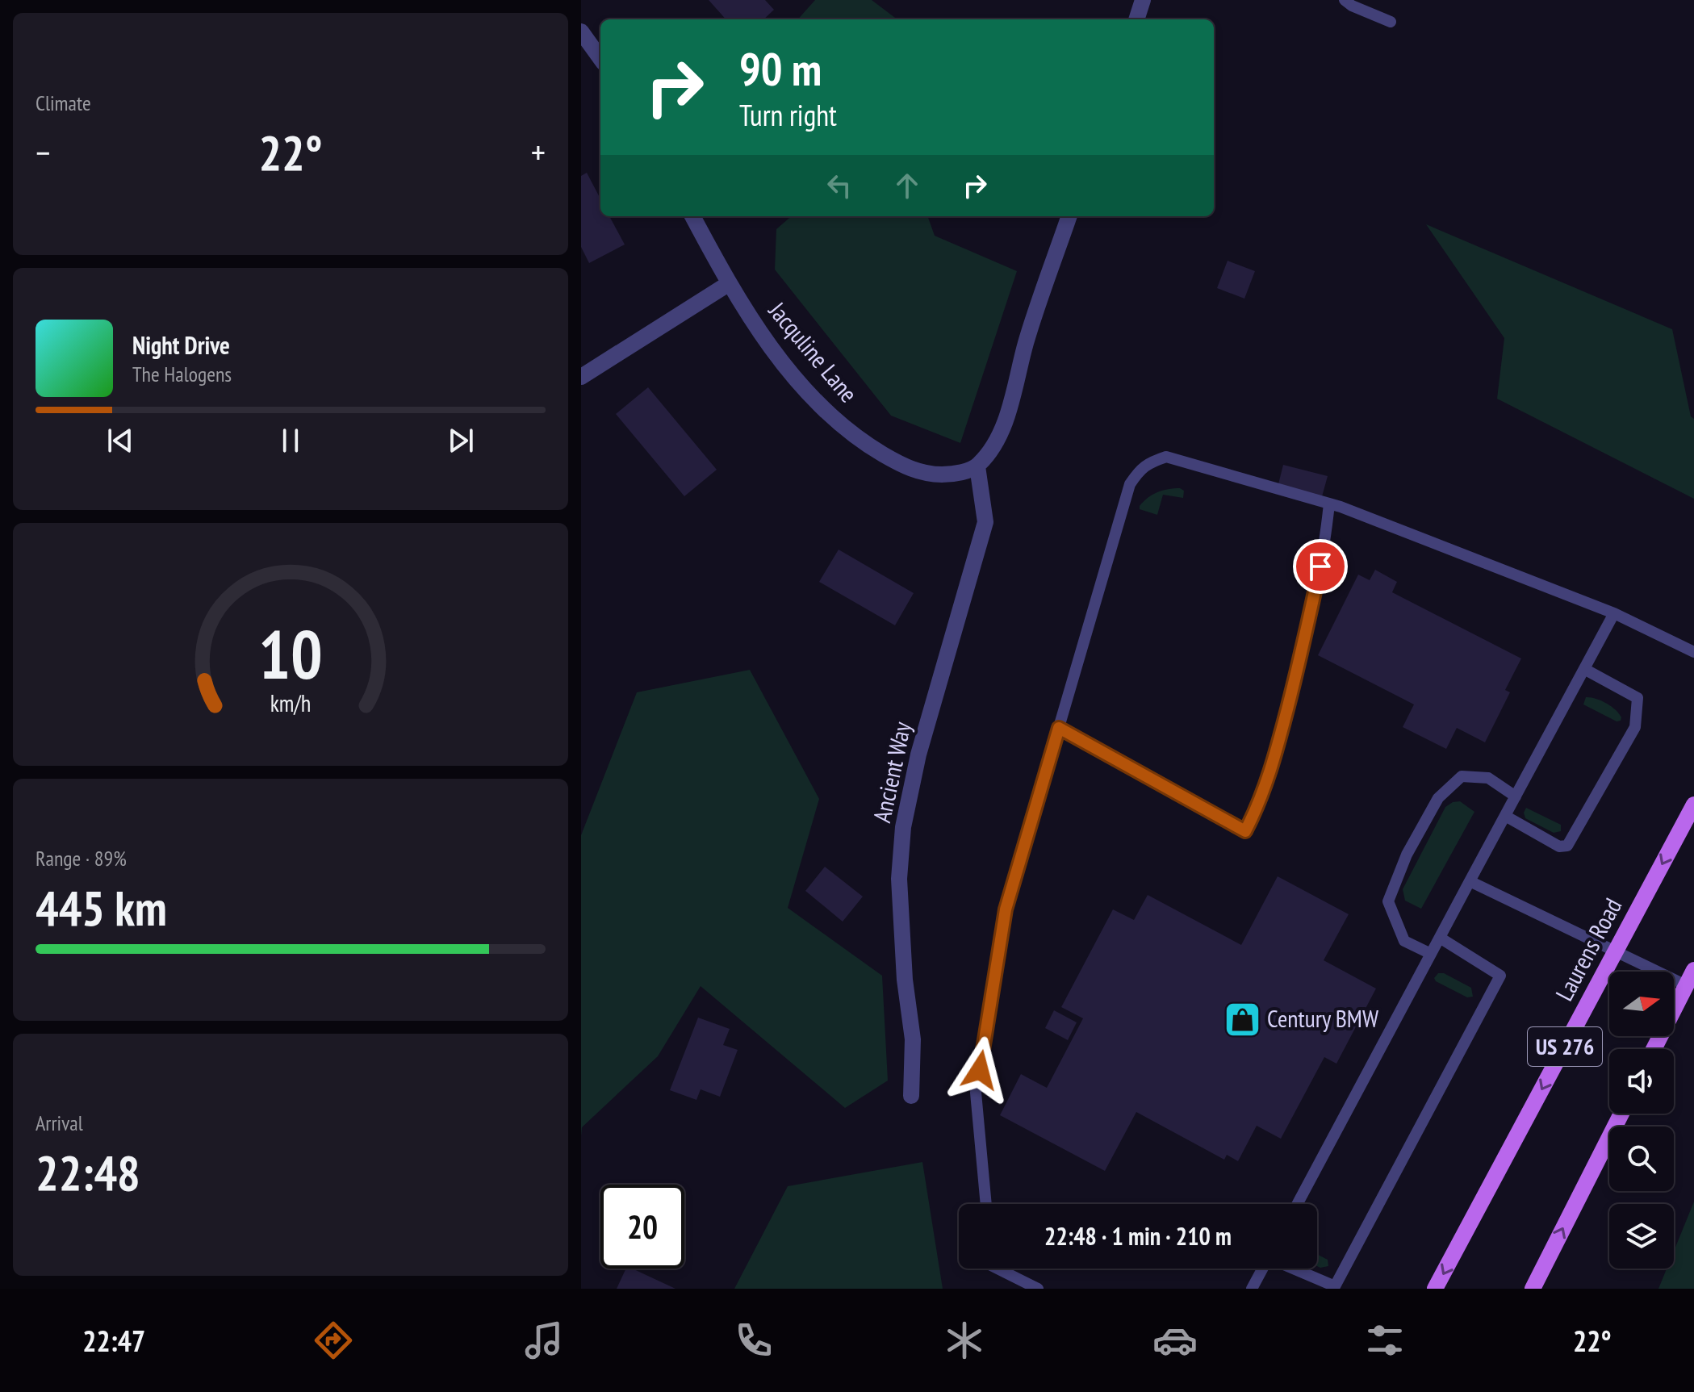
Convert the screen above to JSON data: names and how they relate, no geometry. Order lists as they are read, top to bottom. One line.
{"streets":{"main road":["Laurens Road","US 276"],"street":["Jacquline Lane","Ancient Way"]},"crossings":[["Jacquline Lane","Ancient Way"]],"places":{"shop":["Century BMW"]},"north":"right","page":{"tile":["Climate",["Range · 89%","445 km"],["Arrival","22:48"]],"turn":["90 m","Turn right"],"heat":["−","22°","+"],"song":["Night Drive","The Halogens"],"limit":"20","trip":"22:48 · 1 min · 210 m","tabs":["22:47","22°"],"gauge":["10","km/h"]}}
